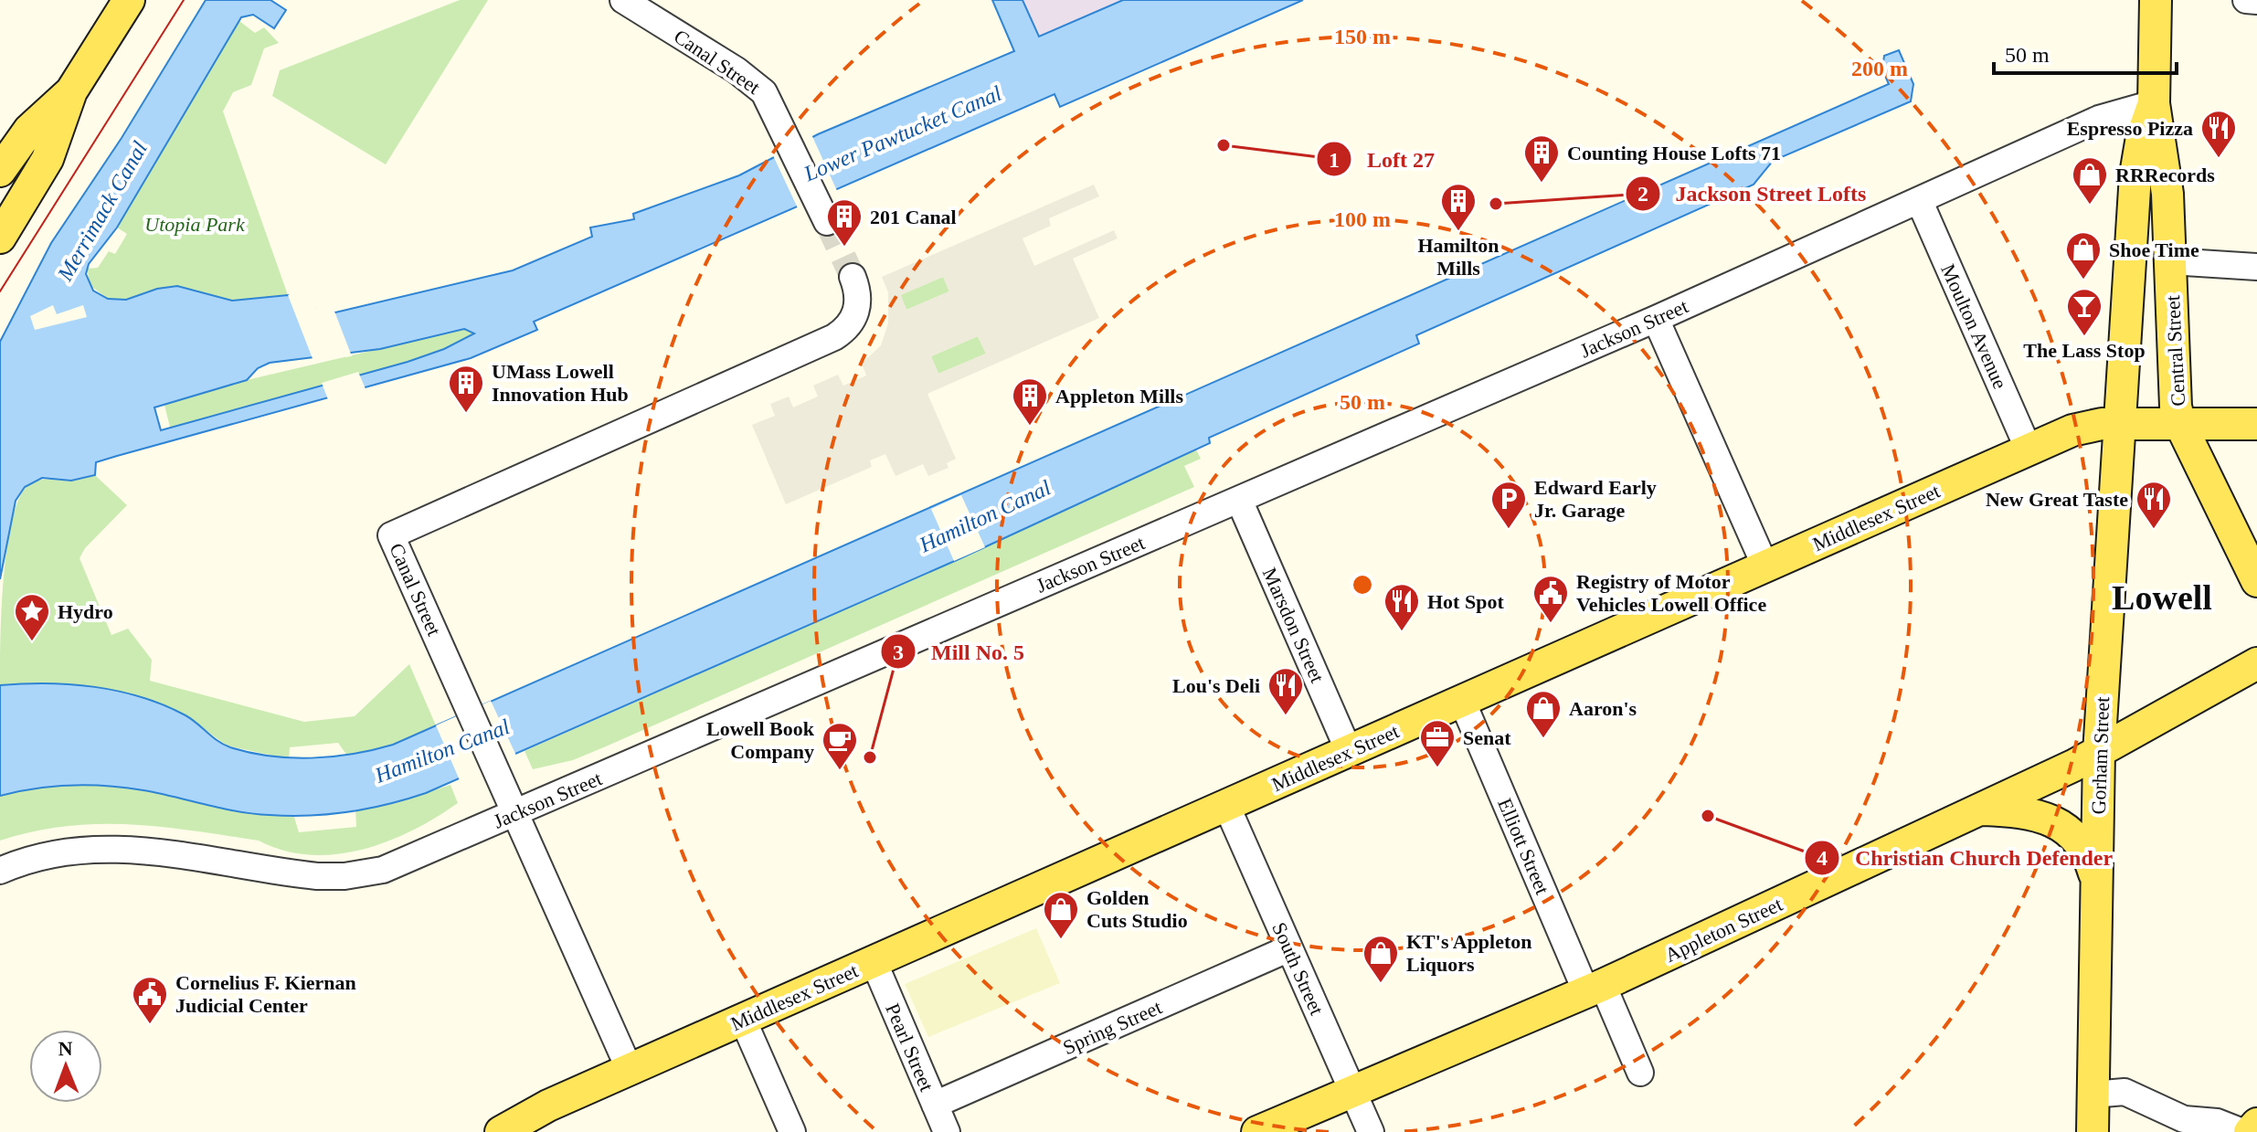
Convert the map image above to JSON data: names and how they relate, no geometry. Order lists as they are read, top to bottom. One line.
{"streets":{"main road":["Central Street","Middlesex Street","Gorham Street","Appleton Street"],"street":["Canal Street","Moulton Avenue","Jackson Street","Marsdon Street","Elliott Street","South Street","Spring Street","Pearl Street"]},"crossings":[["Canal Street","Jackson Street"],["Canal Street","Middlesex Street"],["Moulton Avenue","Jackson Street"],["Moulton Avenue","Middlesex Street"],["Jackson Street","Central Street"],["Jackson Street","Marsdon Street"],["Central Street","Middlesex Street"],["Central Street","Gorham Street"],["Middlesex Street","Marsdon Street"],["Middlesex Street","Gorham Street"],["Middlesex Street","Elliott Street"],["Middlesex Street","South Street"],["Middlesex Street","Pearl Street"],["Gorham Street","Appleton Street"],["Elliott Street","Appleton Street"],["Appleton Street","South Street"],["South Street","Spring Street"],["Spring Street","Pearl Street"]],"districts":["Lowell"],"water":["Lower Pawtucket Canal","Merrimack Canal","Hamilton Canal"],"parks":["Utopia Park"],"places":{"other":["Loft 27","Jackson Street Lofts","Mill No. 5","Christian Church Defender"],"restaurant":["Espresso Pizza","New Great Taste","Hot Spot","Lou's Deli"],"building":["Counting House Lofts 71","Hamilton Mills","201 Canal","UMass Lowell Innovation Hub","Appleton Mills"],"shop":["RRRecords","Shoe Time","Aaron's","Golden Cuts Studio","KT's Appleton Liquors"],"bar":["The Lass Stop"],"parking":["Edward Early Jr. Garage"],"public building":["Registry of Motor Vehicles Lowell Office","Cornelius F. Kiernan Judicial Center"],"place":["Hydro"],"office":["Senat"],"cafe":["Lowell Book Company"]},"scale_bar":"50 m","north":"top","rings":["150 m","200 m","100 m","50 m"]}
